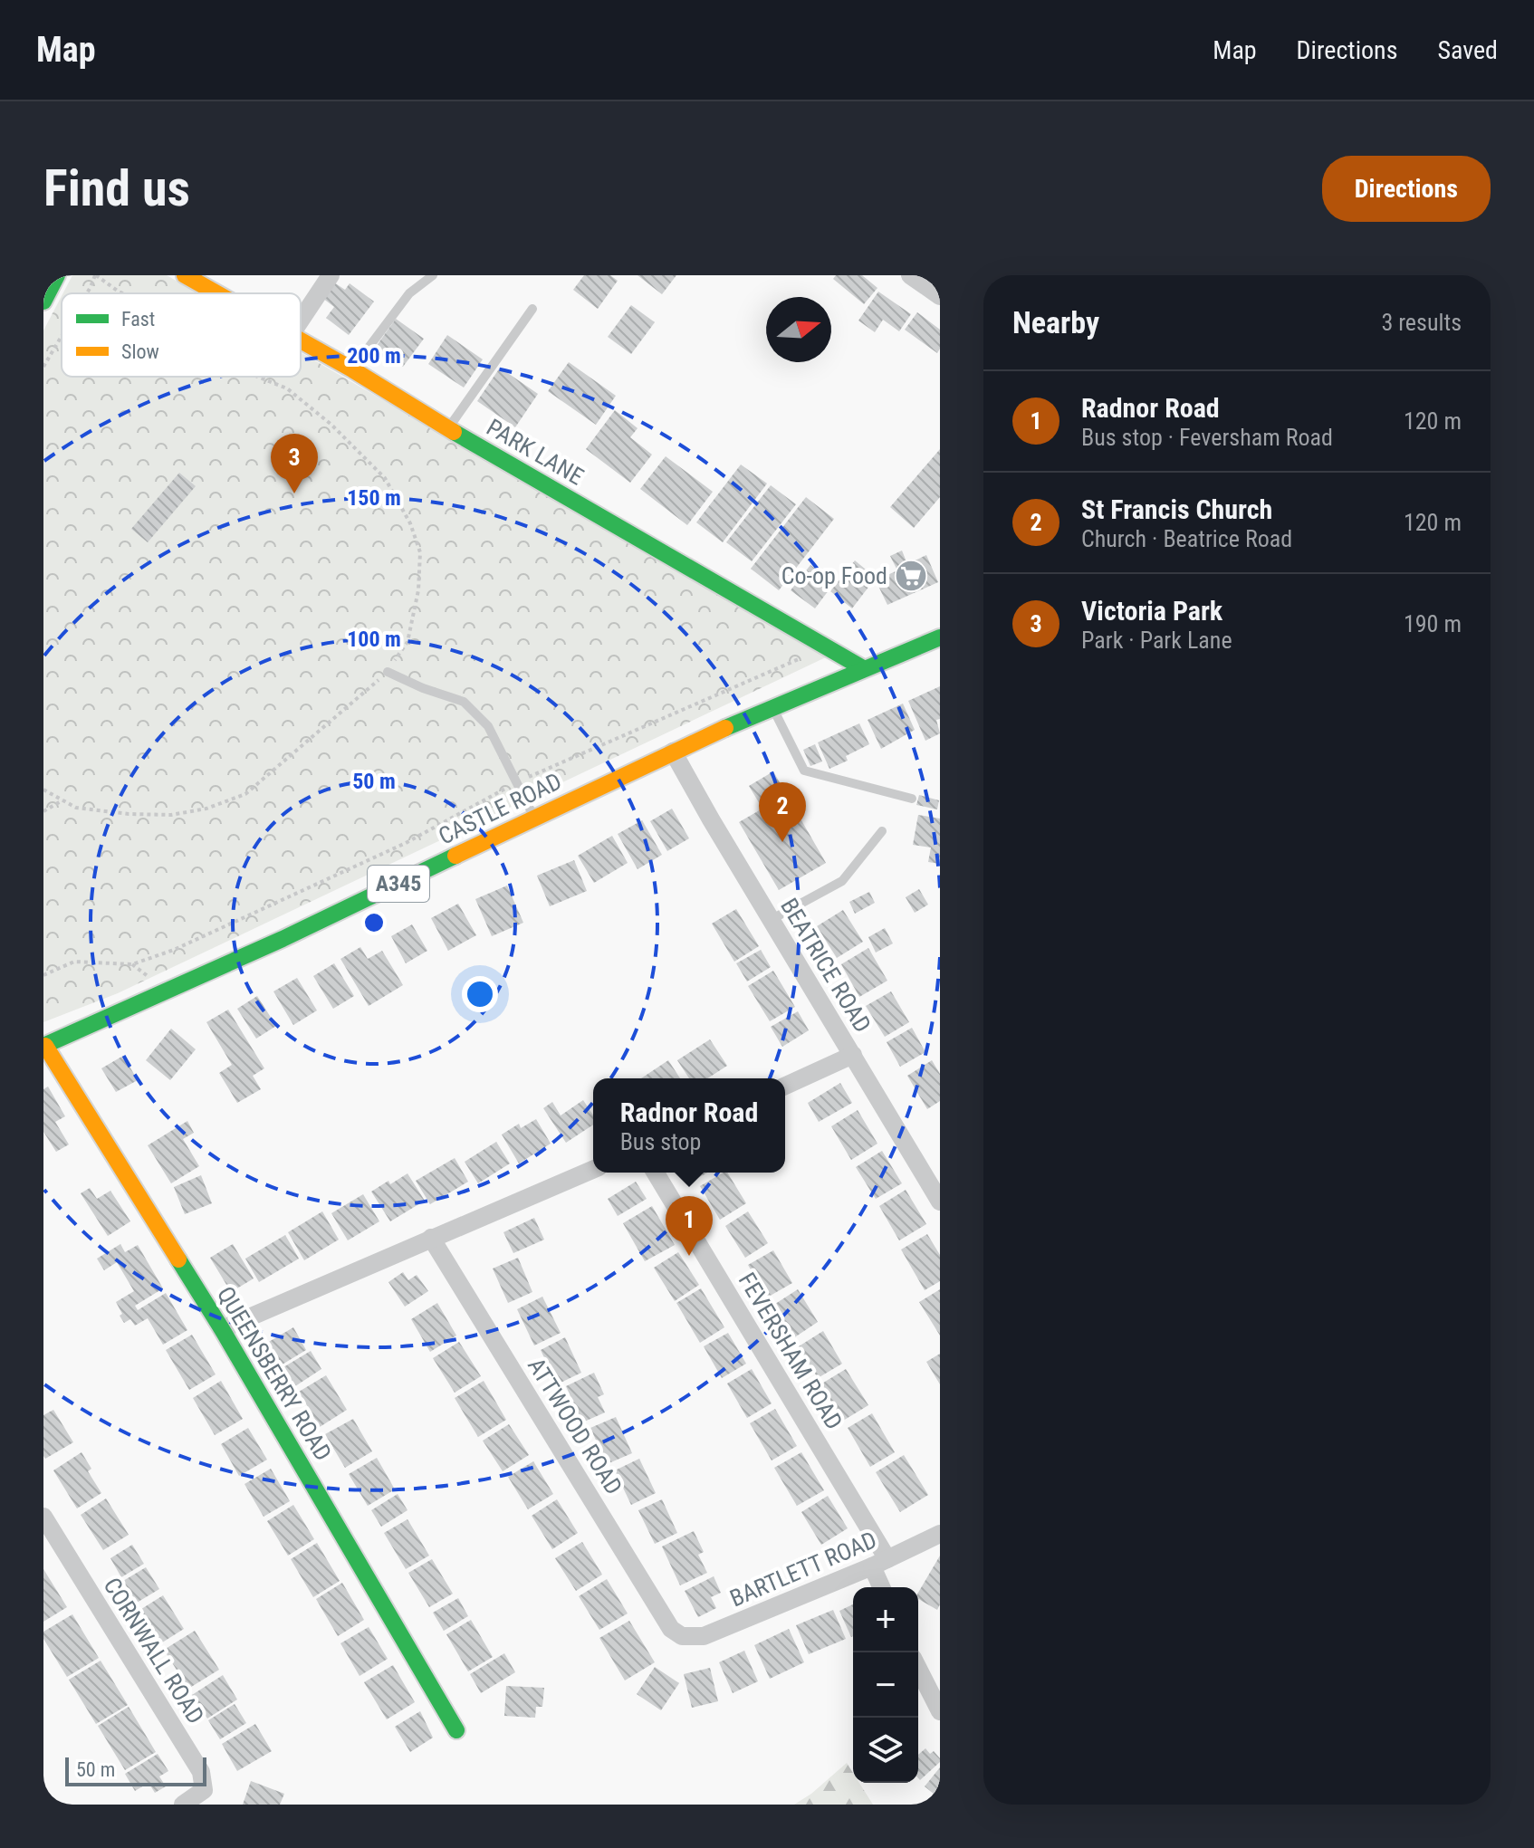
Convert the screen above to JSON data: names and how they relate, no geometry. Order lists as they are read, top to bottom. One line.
{"streets":{"street":["PARK LANE","CASTLE ROAD","A345","BEATRICE ROAD","FEVERSHAM ROAD","QUEENSBERRY ROAD","ATTWOOD ROAD","BARTLETT ROAD","CORNWALL ROAD"]},"crossings":[["PARK LANE","CASTLE ROAD"],["CASTLE ROAD","BEATRICE ROAD"],["CASTLE ROAD","QUEENSBERRY ROAD"],["FEVERSHAM ROAD","BARTLETT ROAD"],["ATTWOOD ROAD","BARTLETT ROAD"]],"places":{"supermarket":["Co-op Food"]},"legend":["Fast","Slow"],"scale_bar":"50 m","north":"right","page":{"header":"Map","nav":["Map","Directions","Saved"],"buttons":"Directions","title":"Find us","heading":["Nearby","3 results"],"list":[{"mark":"1","name":"Radnor Road","note":"Bus stop · Feversham Road","value":"120 m"},{"mark":"2","name":"St Francis Church","note":"Church · Beatrice Road","value":"120 m"},{"mark":"3","name":"Victoria Park","note":"Park · Park Lane","value":"190 m"}],"pins":["3","2","1"],"popup":["Radnor Road","Bus stop"],"map_buttons":["+","−"],"scale":"50 m"},"rings":["200 m","150 m","100 m","50 m"]}
